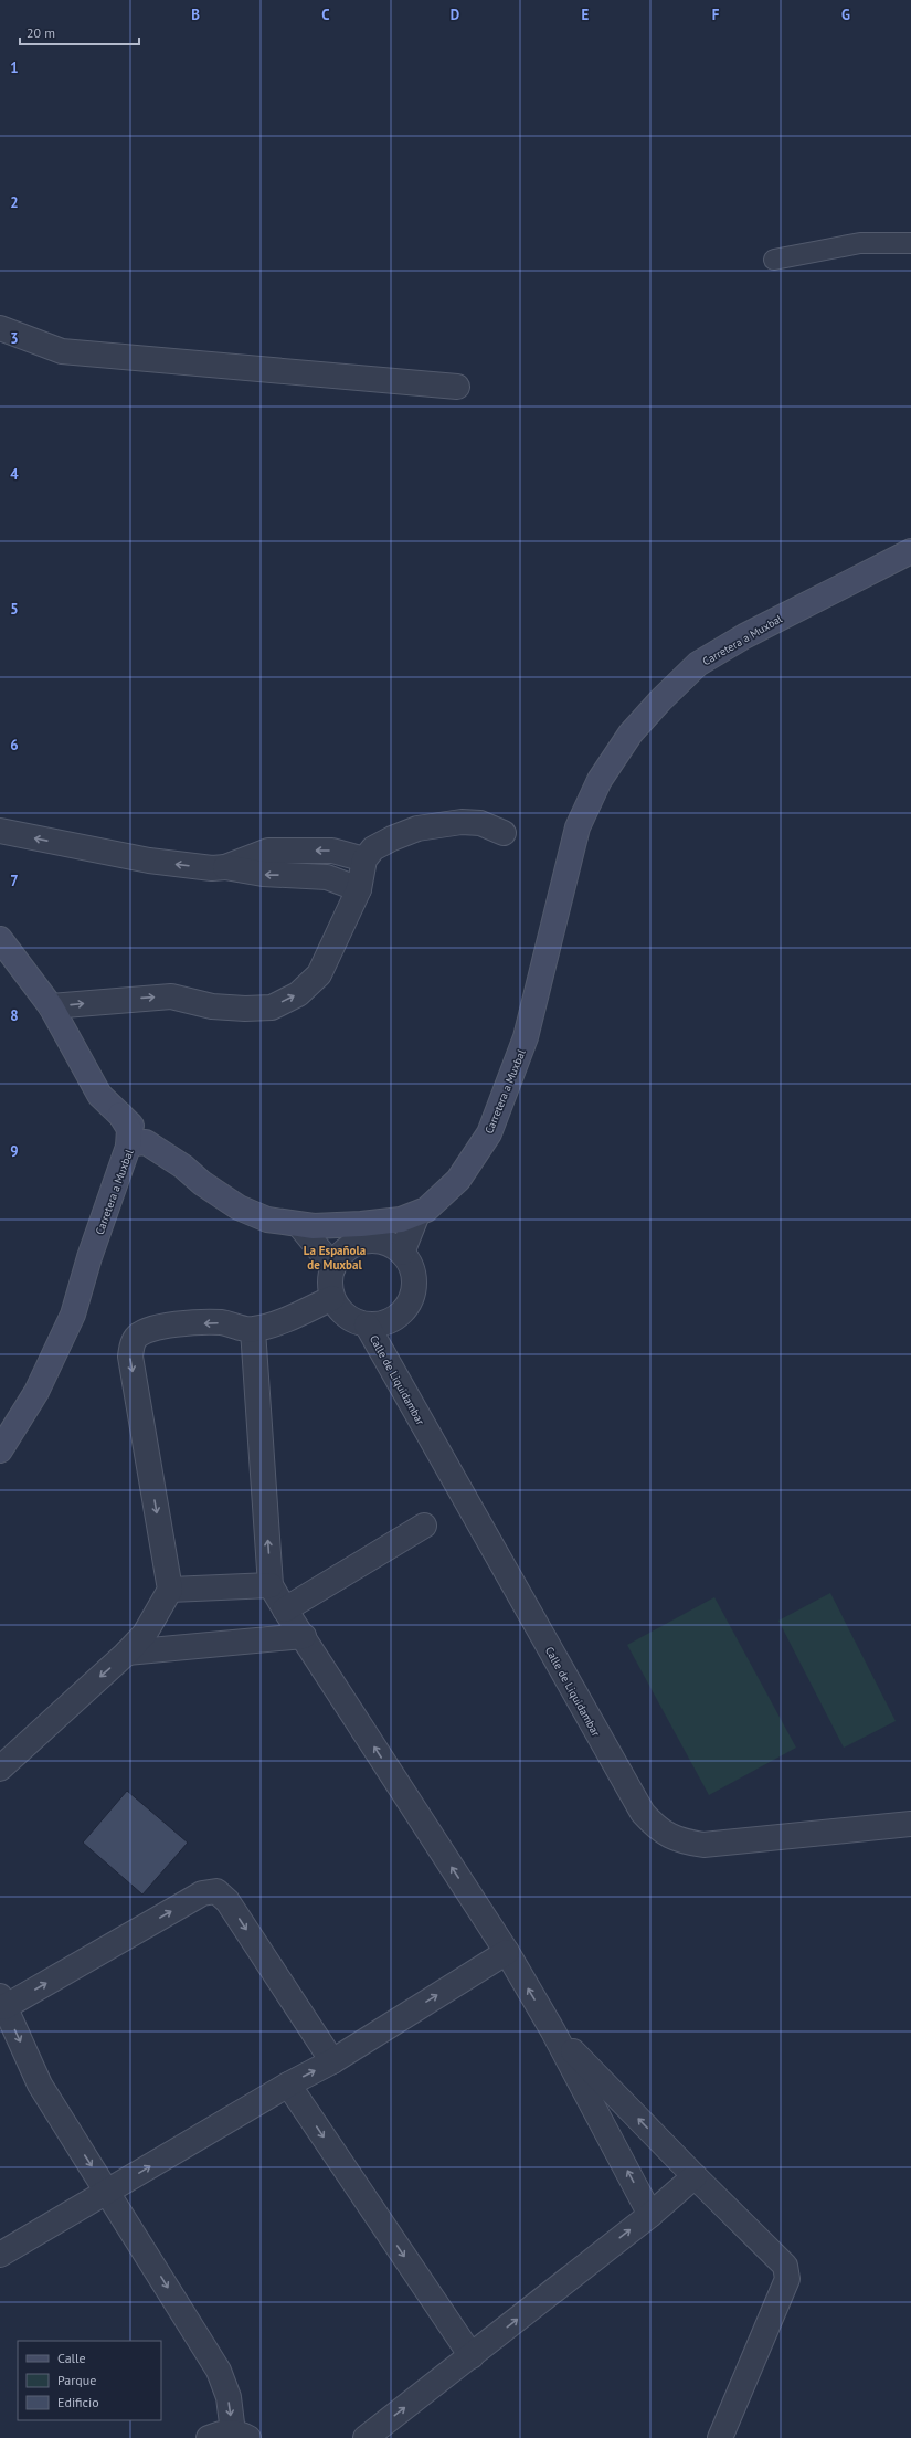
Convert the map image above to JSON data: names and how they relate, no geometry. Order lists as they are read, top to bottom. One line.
{"streets":{"street":["Carretera a Muxbal","Calle de Liquidambar"]},"districts":["La Española de Muxbal"],"legend":["Calle","Parque","Edificio"],"scale_bar":"20 m","grid":{"columns":["B","C","D","E","F","G"],"rows":["1","2","3","4","5","6","7","8","9"]}}
